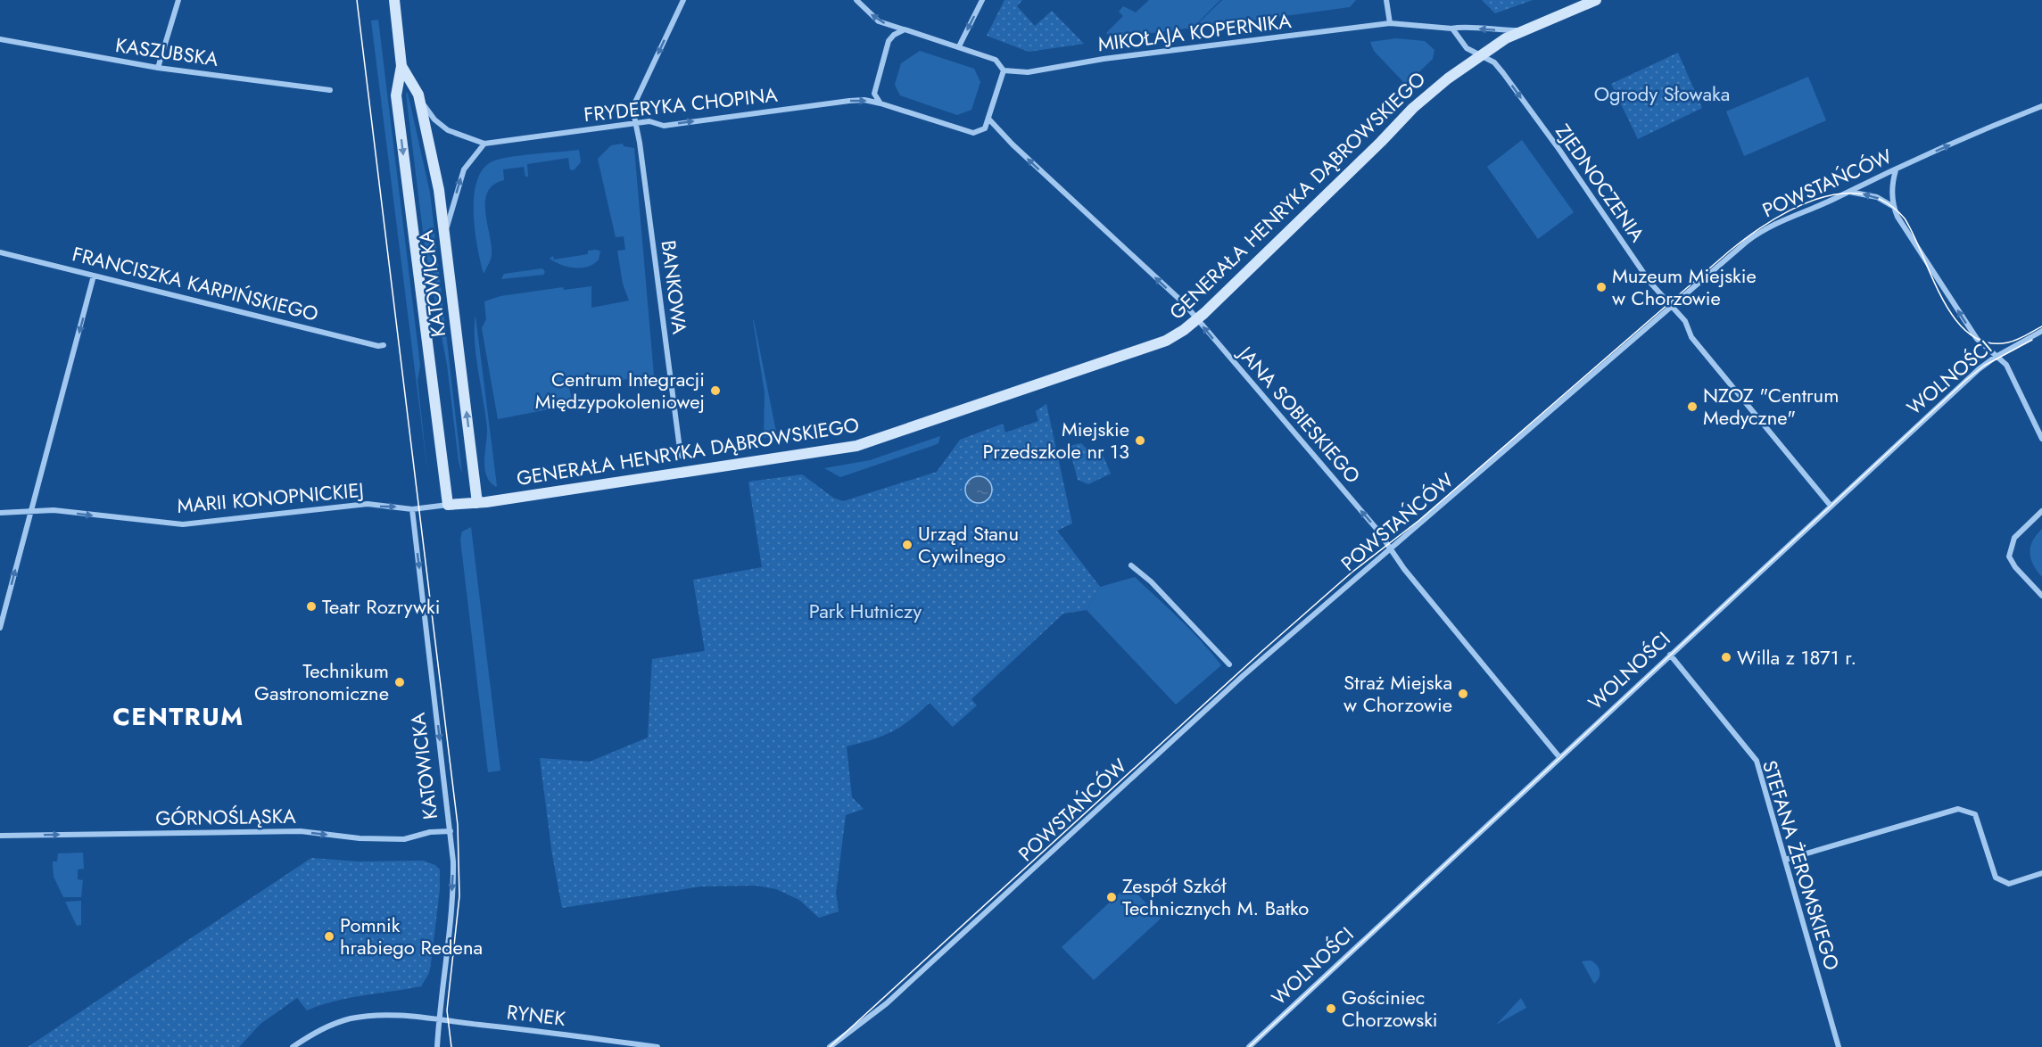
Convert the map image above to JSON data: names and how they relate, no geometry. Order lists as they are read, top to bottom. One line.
{"streets":{"street":["MIKOŁAJA KOPERNIKA","KASZUBSKA","FRYDERYKA CHOPINA","ZJEDNOCZENIA","POWSTAŃCÓW","GENERAŁA HENRYKA DĄBROWSKIEGO","FRANCISZKA KARPIŃSKIEGO","KATOWICKA","BANKOWA","WOLNOŚCI","JANA SOBIESKIEGO","MARII KONOPNICKIEJ","GÓRNOŚLĄSKA","STEFANA ŻEROMSKIEGO","RYNEK"]},"crossings":[["MIKOŁAJA KOPERNIKA","ZJEDNOCZENIA"],["MIKOŁAJA KOPERNIKA","GENERAŁA HENRYKA DĄBROWSKIEGO"],["FRYDERYKA CHOPINA","BANKOWA"],["FRYDERYKA CHOPINA","JANA SOBIESKIEGO"],["ZJEDNOCZENIA","POWSTAŃCÓW"],["ZJEDNOCZENIA","GENERAŁA HENRYKA DĄBROWSKIEGO"],["ZJEDNOCZENIA","WOLNOŚCI"],["POWSTAŃCÓW","JANA SOBIESKIEGO"],["GENERAŁA HENRYKA DĄBROWSKIEGO","KATOWICKA"],["GENERAŁA HENRYKA DĄBROWSKIEGO","JANA SOBIESKIEGO"],["GENERAŁA HENRYKA DĄBROWSKIEGO","MARII KONOPNICKIEJ"],["KATOWICKA","MARII KONOPNICKIEJ"],["KATOWICKA","GÓRNOŚLĄSKA"],["KATOWICKA","RYNEK"],["WOLNOŚCI","JANA SOBIESKIEGO"],["WOLNOŚCI","STEFANA ŻEROMSKIEGO"]],"one_way":["FRYDERYKA CHOPINA","ZJEDNOCZENIA","JANA SOBIESKIEGO","MARII KONOPNICKIEJ","GÓRNOŚLĄSKA"],"districts":["CENTRUM"],"parks":["Ogrody Słowaka","Park Hutniczy"],"places":["Muzeum Miejskie w Chorzowie","Centrum Integracji Międzypokoleniowej","NZOZ \"Centrum Medyczne\"","Miejskie Przedszkole nr 13","Urząd Stanu Cywilnego","Teatr Rozrywki","Willa z 1871 r.","Technikum Gastronomiczne","Straż Miejska w Chorzowie","Zespół Szkół Technicznych M. Batko","Pomnik hrabiego Redena","Gościniec Chorzowski"]}
